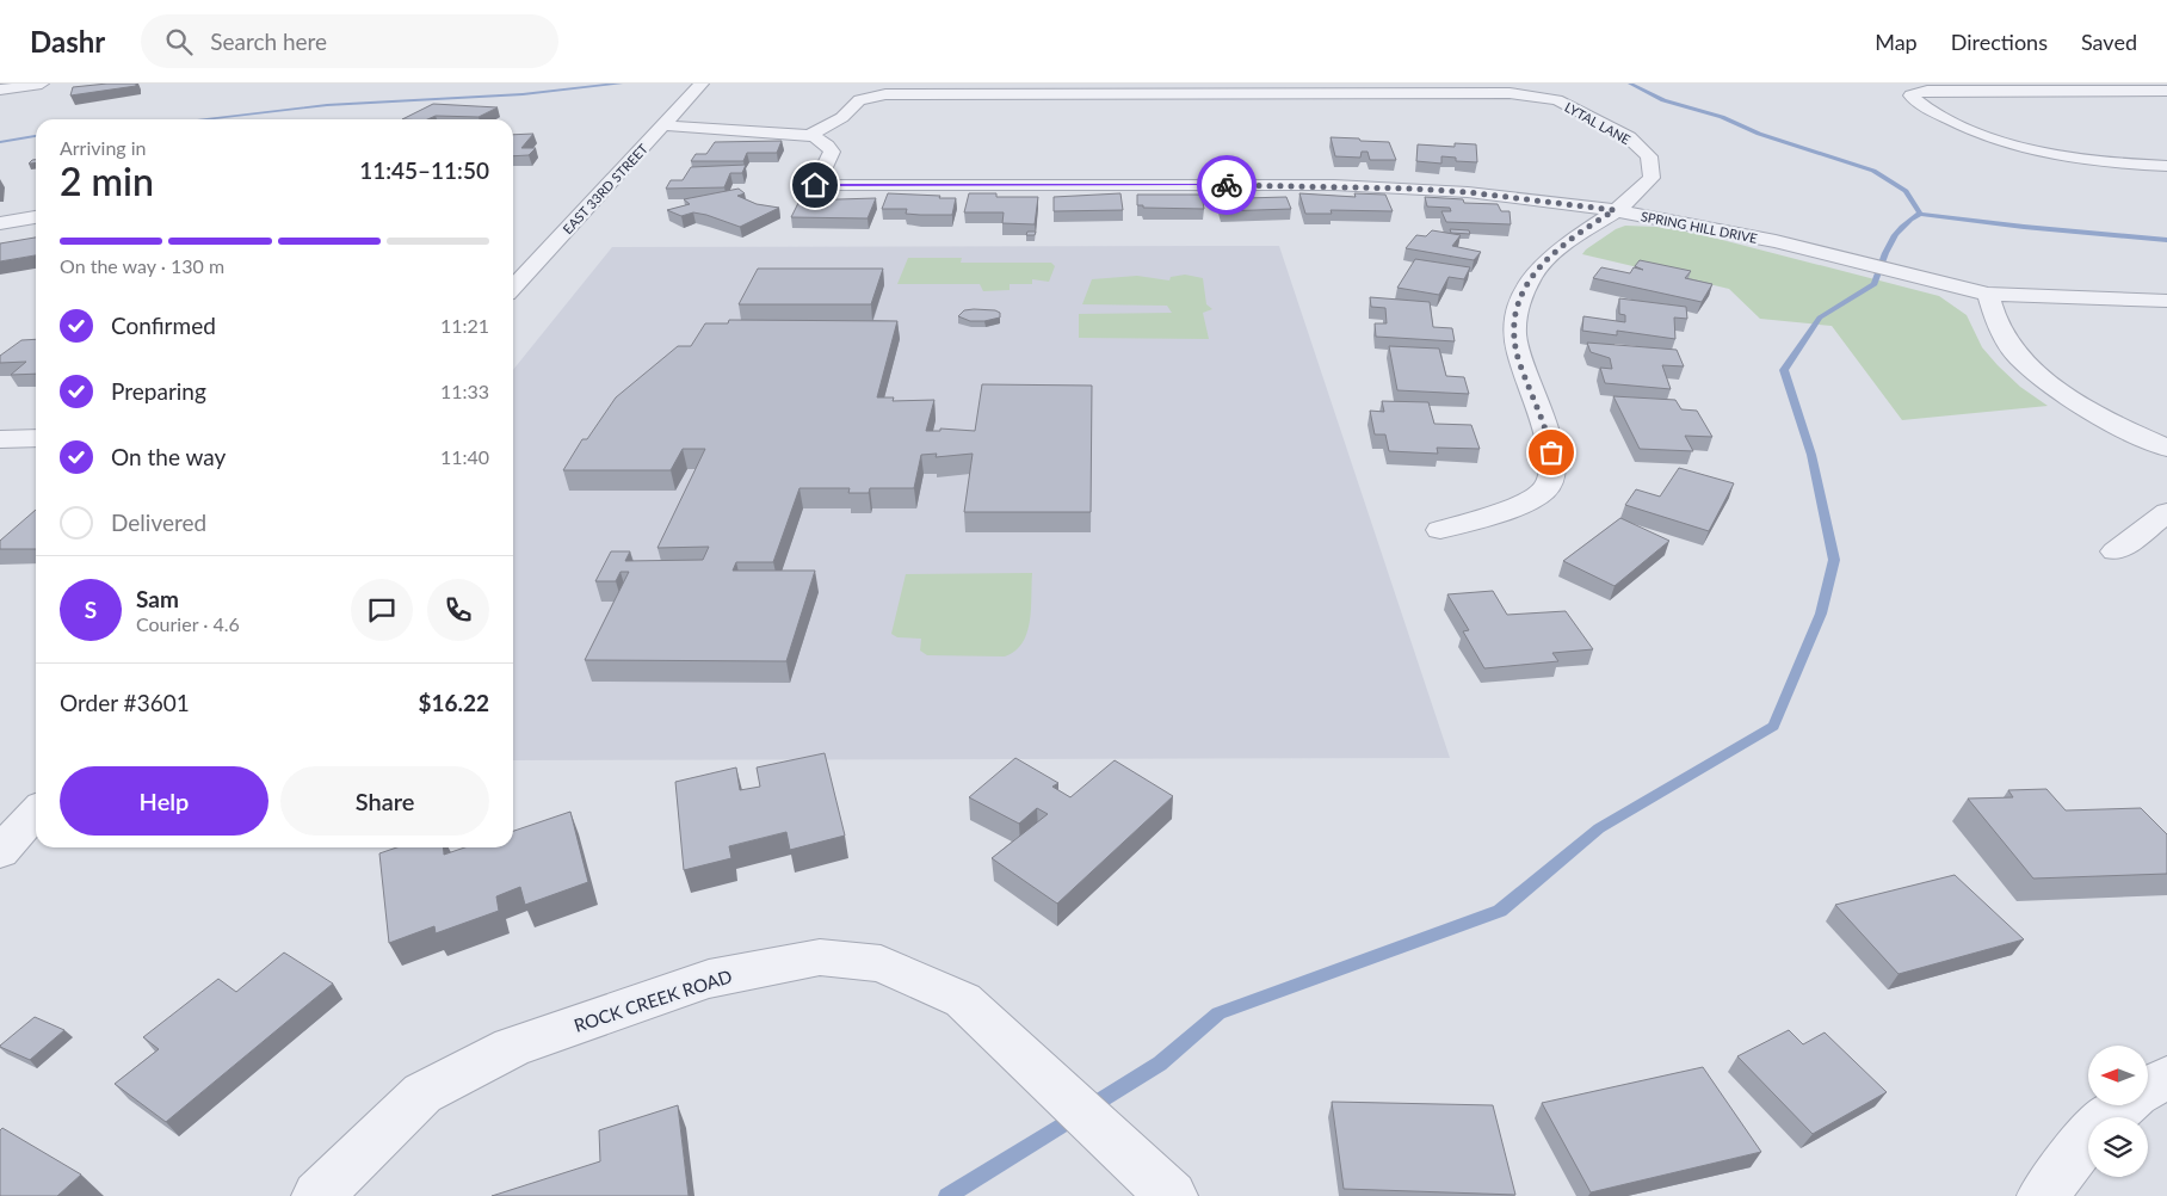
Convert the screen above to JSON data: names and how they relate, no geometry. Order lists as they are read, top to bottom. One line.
{"streets":{"street":["LYTAL LANE","EAST 33RD STREET","SPRING HILL DRIVE","ROCK CREEK ROAD"]},"crossings":[["LYTAL LANE","SPRING HILL DRIVE"]],"north":"left","page":{"header":"Dashr","search":"Search here","nav":["Map","Directions","Saved"],"heading":["2 min","Arriving in","11:45–11:50"],"panel":["Sam","Courier · 4.6","Order #3601","$16.22"],"bar":"On the way · 130 m","list":[["Confirmed","11:21"],["Preparing","11:33"],["On the way","11:40"],"Delivered"],"round":"S","buttons":["Help","Share"]}}
